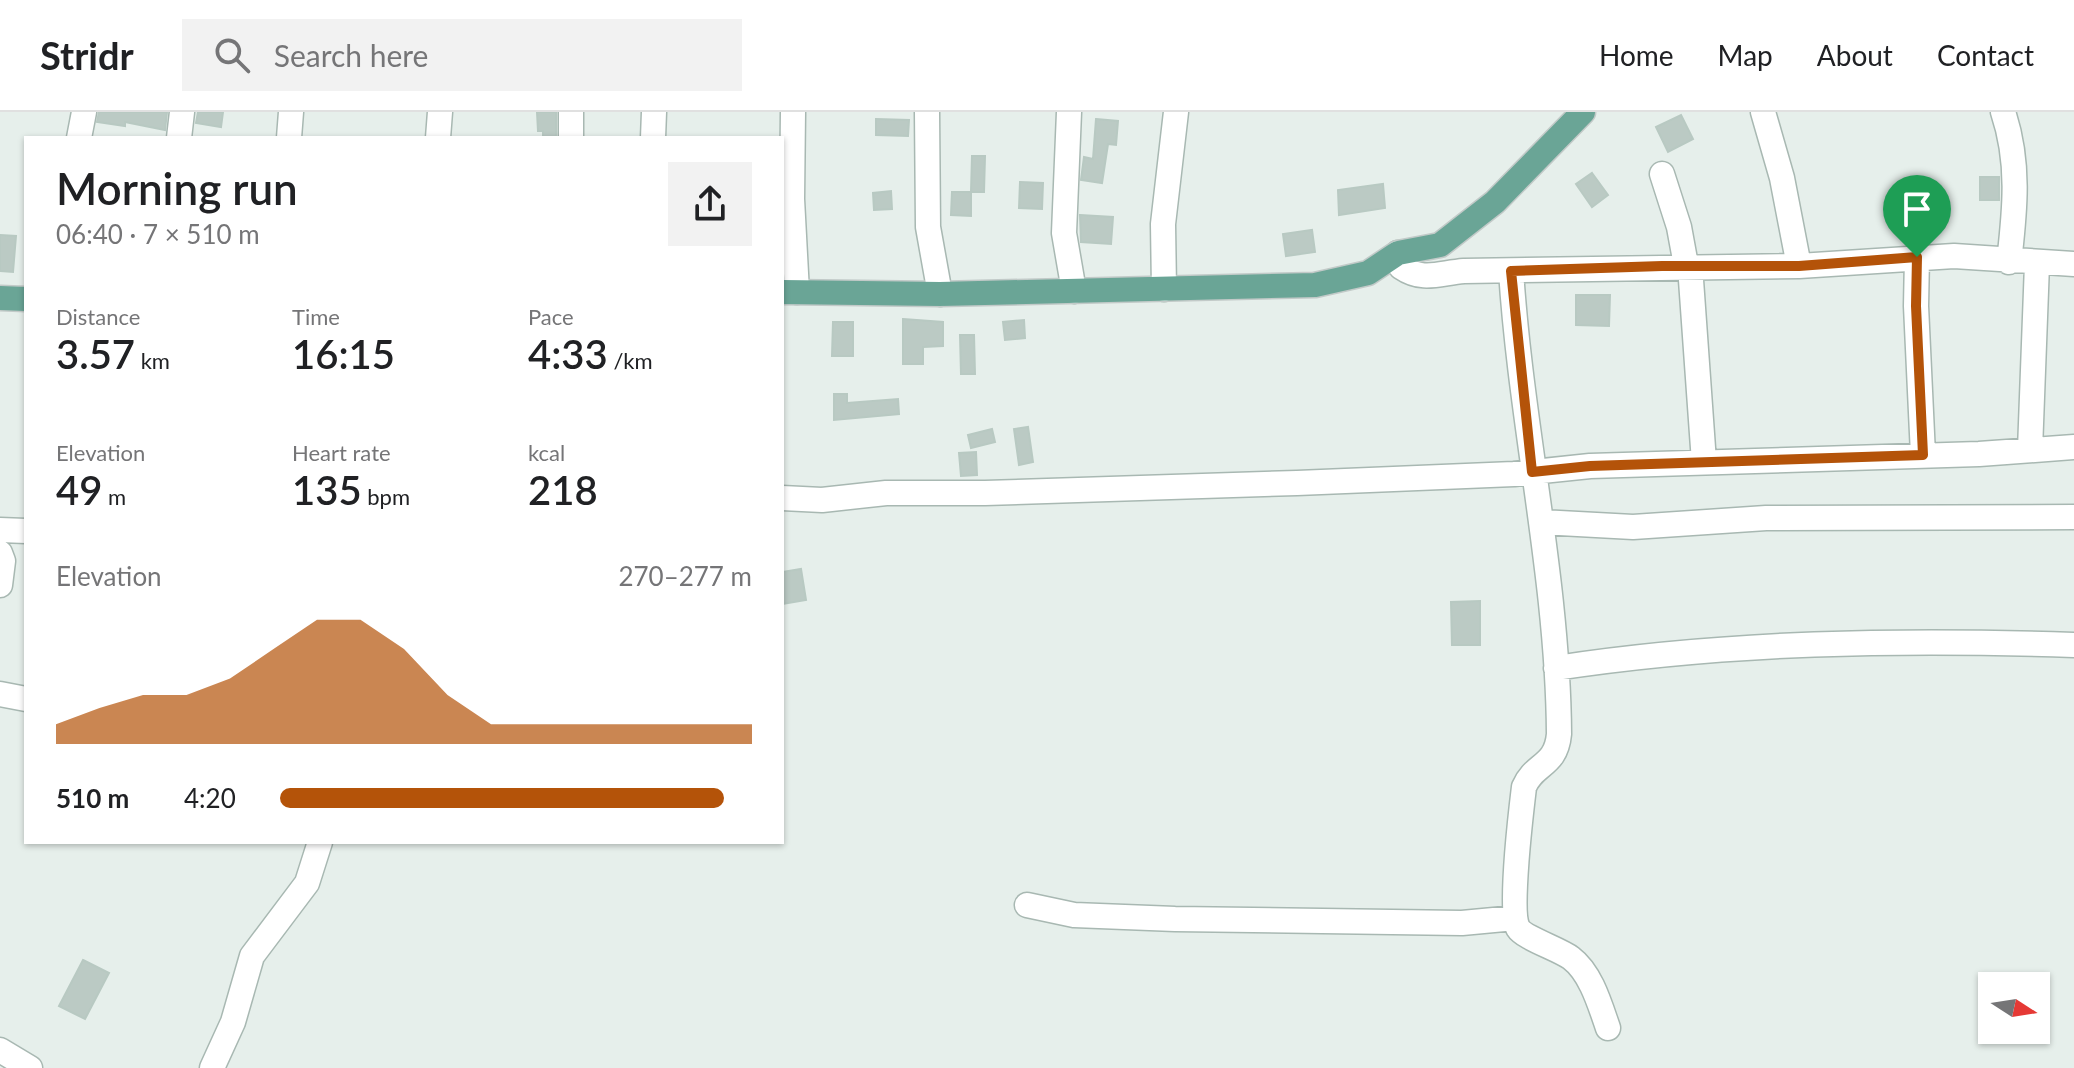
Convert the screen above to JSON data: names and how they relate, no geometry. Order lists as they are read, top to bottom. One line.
{"north":"right","page":{"header":"Stridr","search":"Search here","nav":["Home","Map","About","Contact"],"heading":["Morning run","06:40 · 7 × 510 m"],"stats":[["Distance","3.57 km"],["Time","16:15"],["Pace","4:33 /km"],["Elevation","49 m"],["Heart rate","135 bpm"],["kcal","218"]],"chart":["Elevation","270–277 m"],"list":[{"name":"510 m","note":"4:20"}]}}
